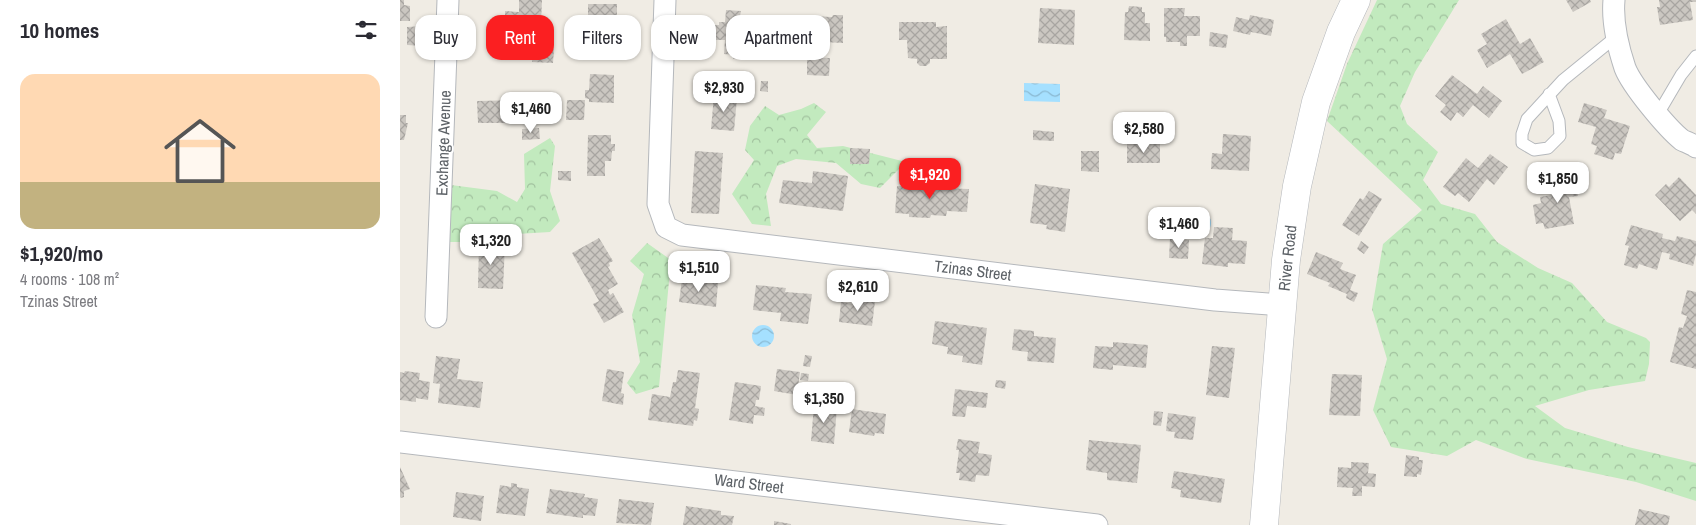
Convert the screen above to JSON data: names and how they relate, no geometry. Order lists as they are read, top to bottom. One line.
{"streets":{"street":["Exchange Avenue","River Road","Tzinas Street","Ward Street"]},"crossings":[["River Road","Tzinas Street"]],"page":{"heading":"10 homes","chip":["Buy","Rent","Filters","New","Apartment"],"list":[{"name":"$1,920/mo","note":"4 rooms · 108 m² · Tzinas Street"}],"price":["$2,930","$1,460","$2,580","$1,920","$1,850","$1,460","$1,320","$1,510","$2,610","$1,350"]}}
